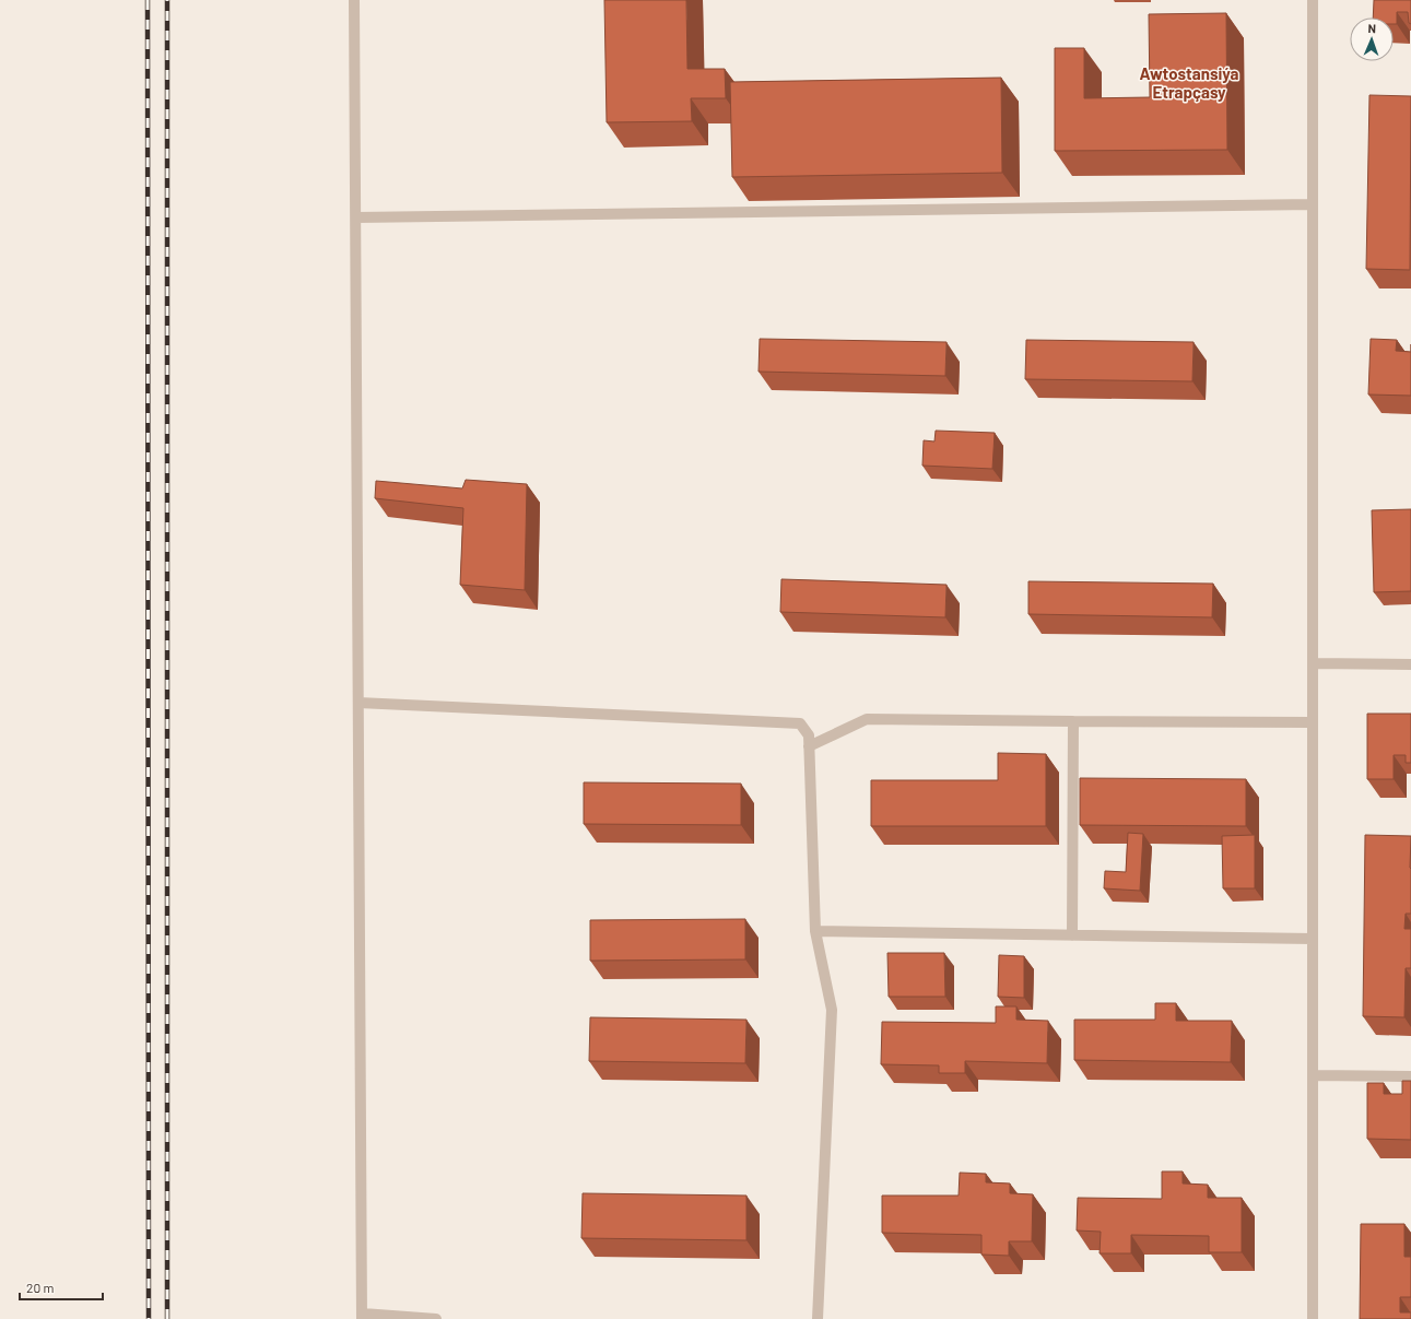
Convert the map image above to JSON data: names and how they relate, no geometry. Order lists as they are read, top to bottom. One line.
{"districts":["Awtostansiýa Etrapçasy"],"scale_bar":"20 m","north":"top"}
